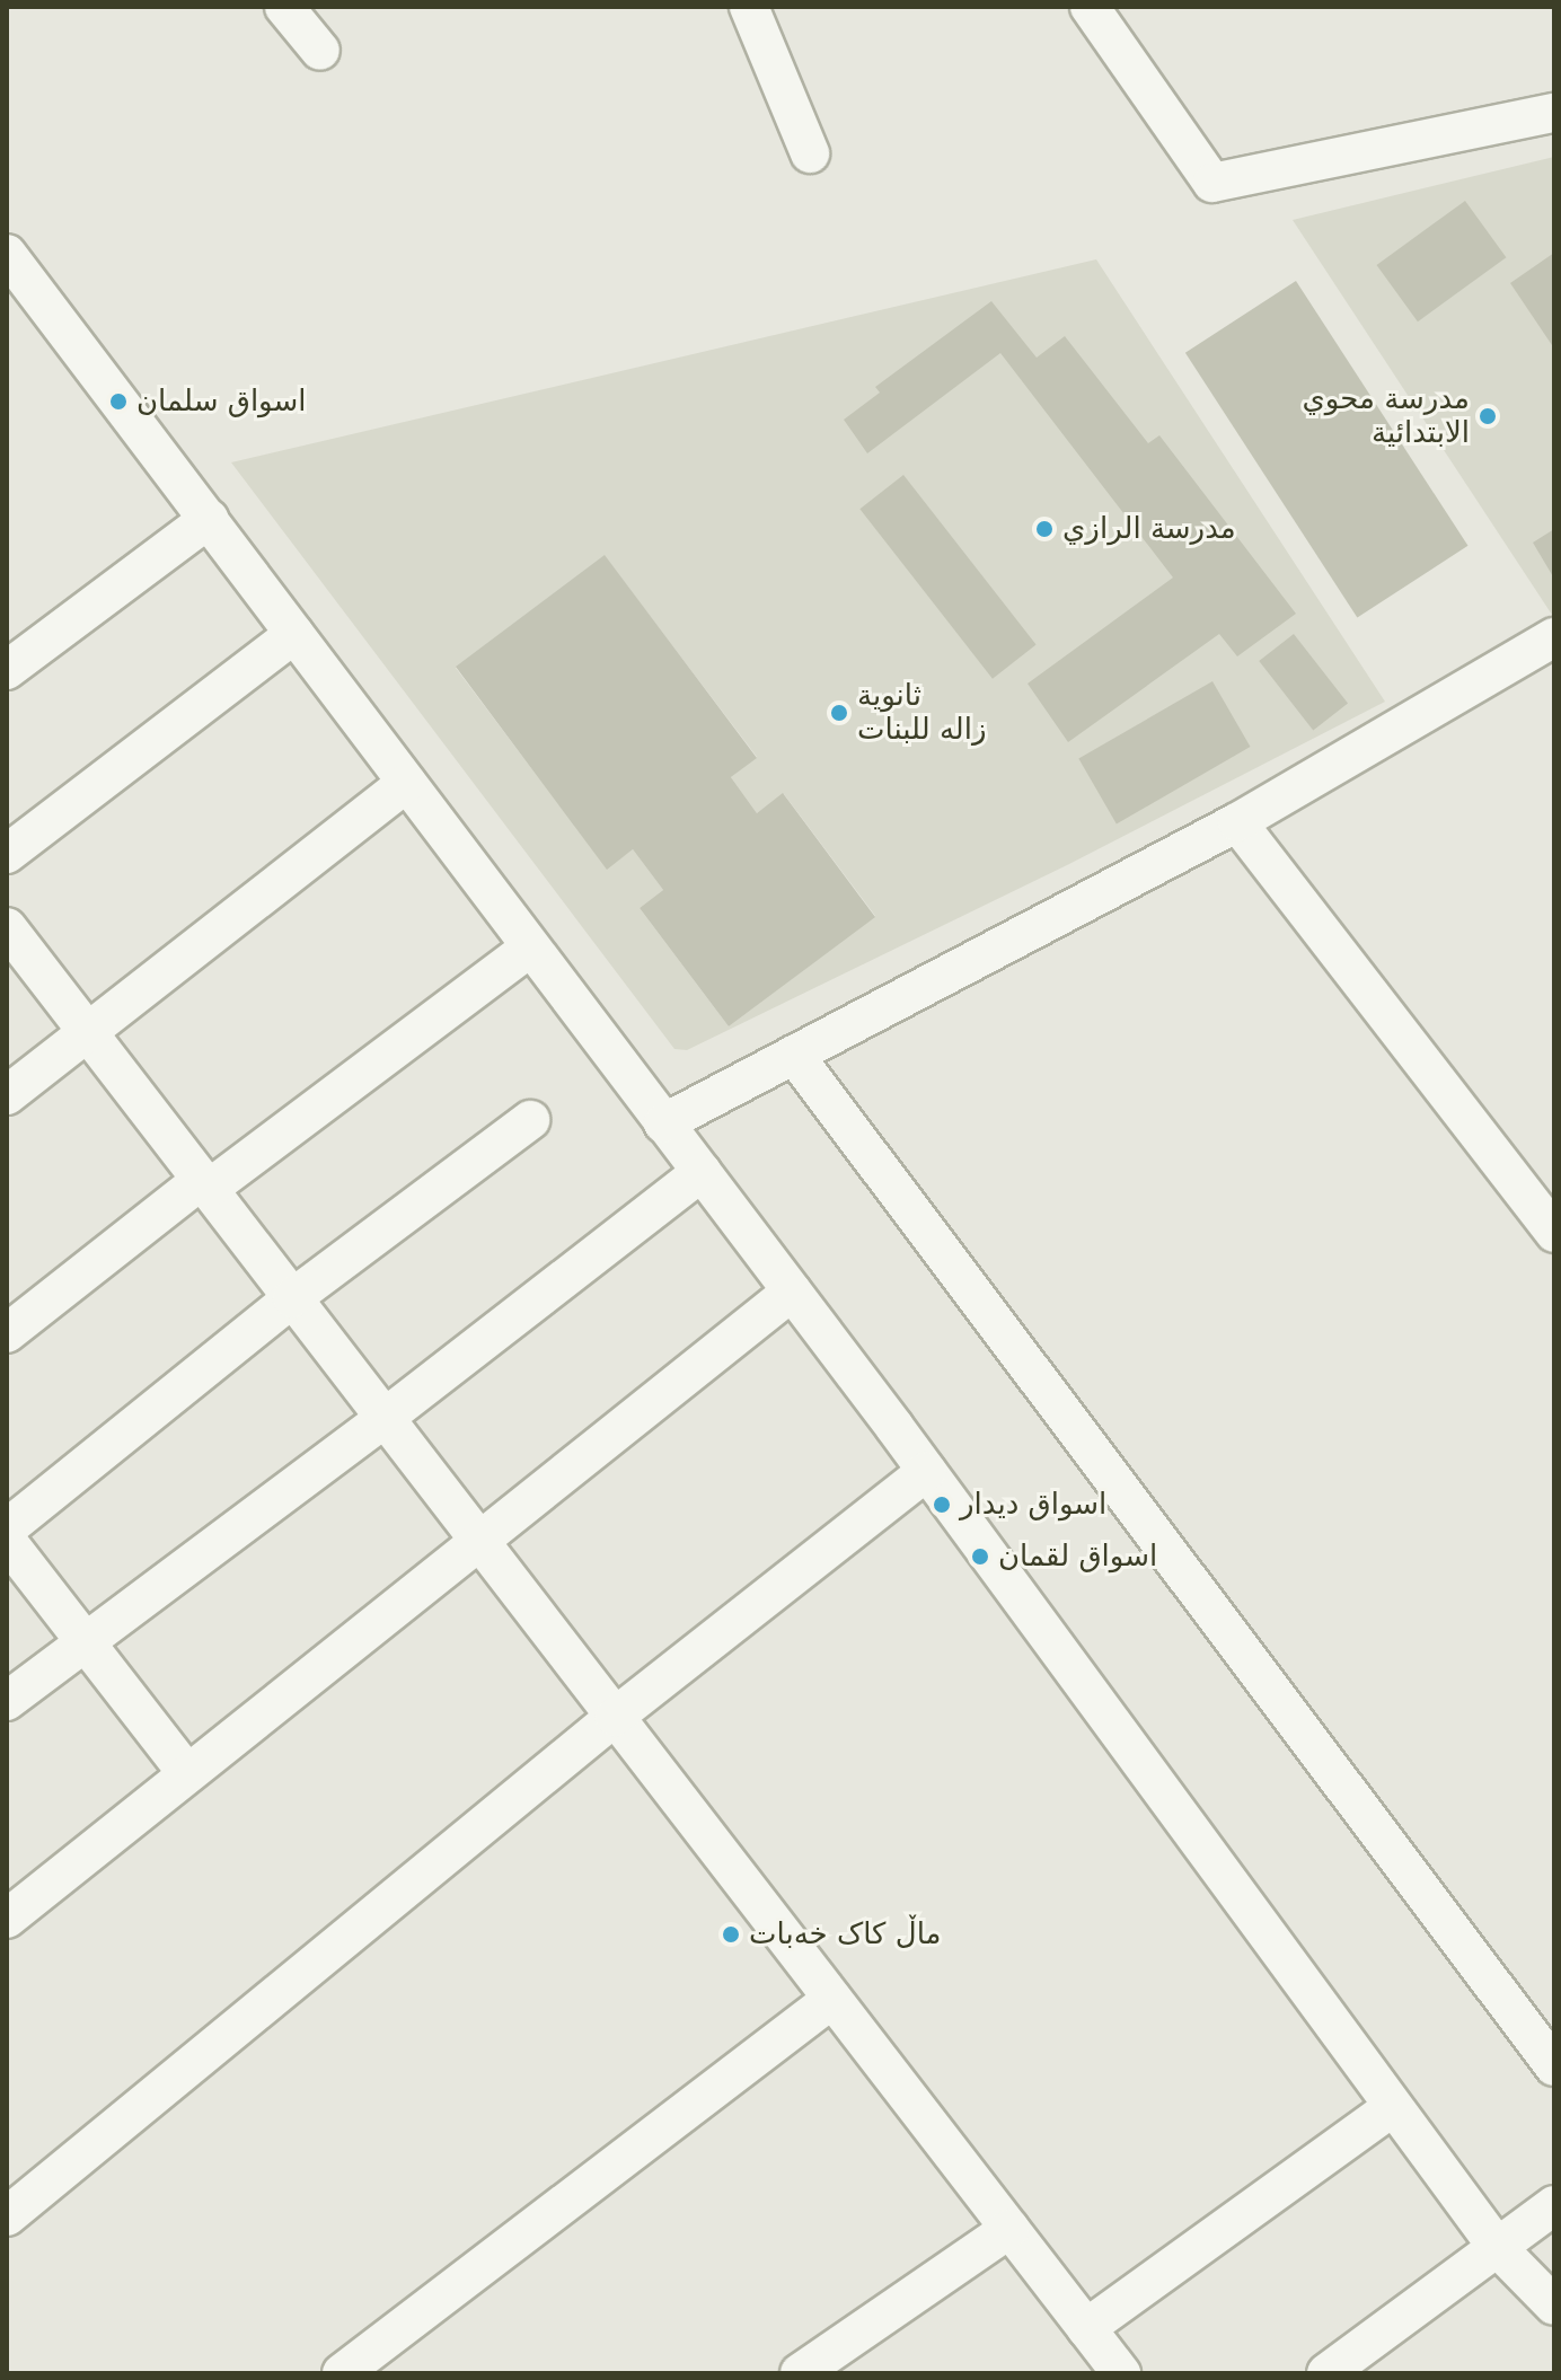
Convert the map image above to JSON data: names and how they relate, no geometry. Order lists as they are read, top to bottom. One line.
{"places":["اسواق سلمان","مدرسة محوي الابتدائية","مدرسة الرازي","ثانوية زاله للبنات","اسواق ديدار","اسواق لقمان","ماڵ کاک خەبات"]}
